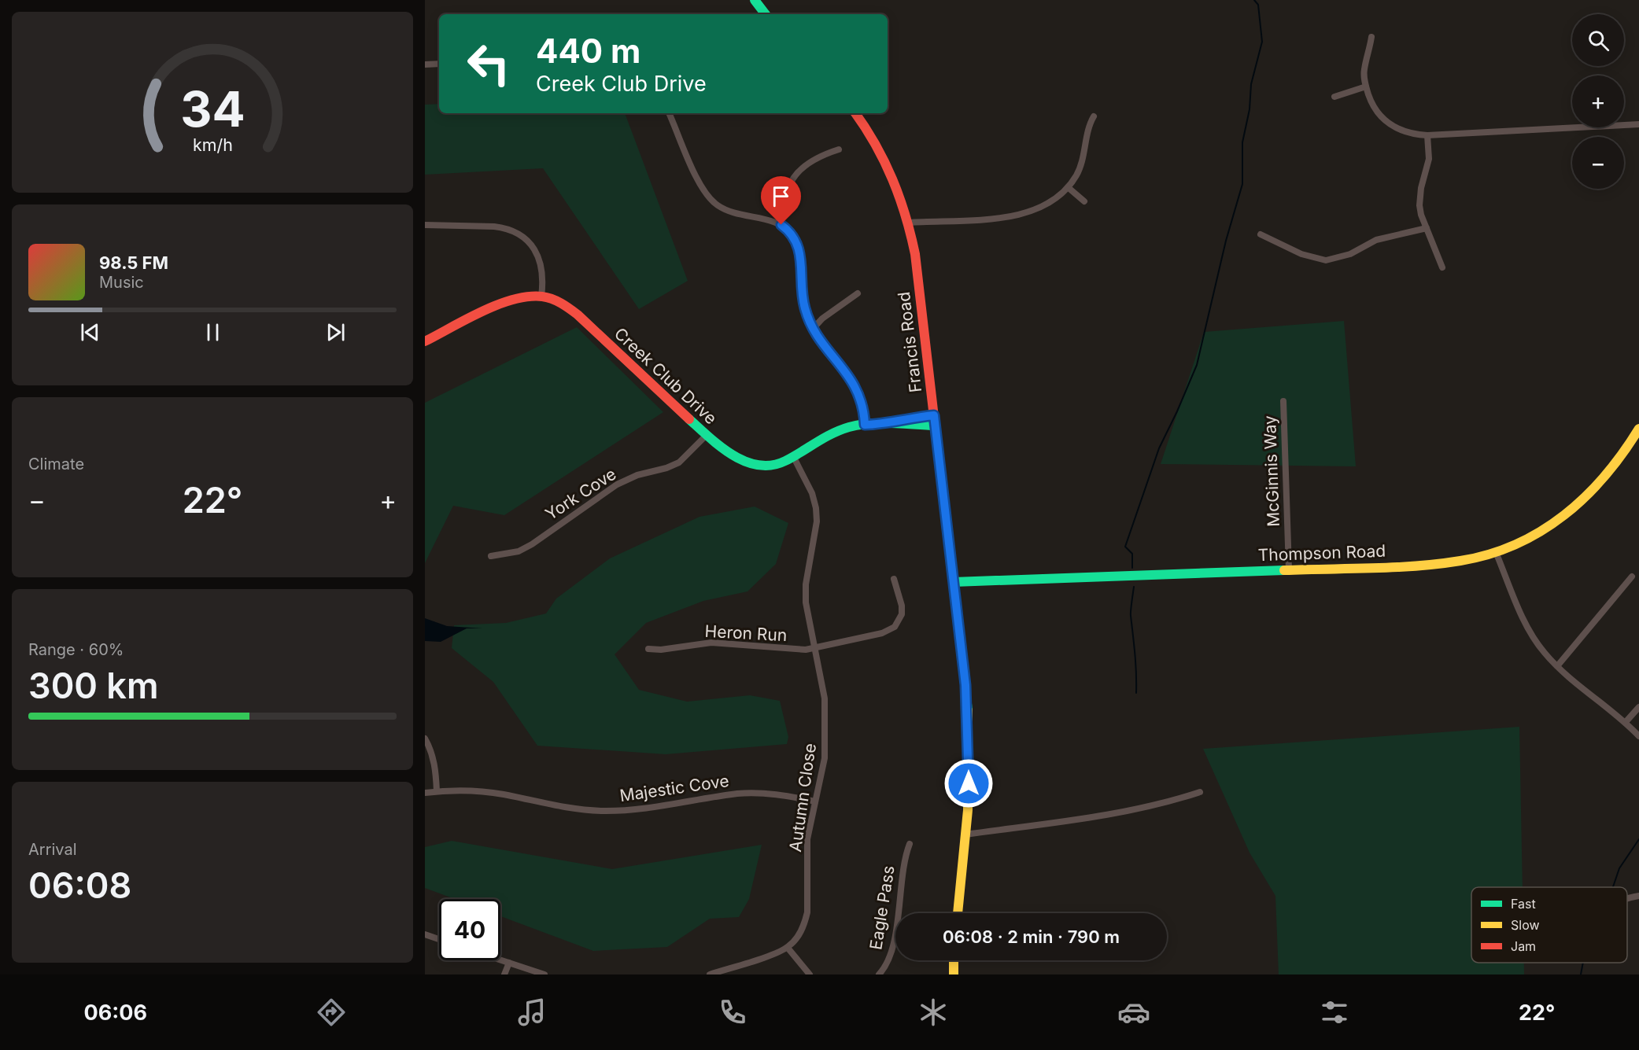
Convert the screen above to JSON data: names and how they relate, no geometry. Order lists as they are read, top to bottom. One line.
{"streets":{"street":["Francis Road","Creek Club Drive","McGinnis Way","York Cove","Thompson Road","Heron Run","Majestic Cove","Autumn Close","Eagle Pass"]},"crossings":[["Francis Road","Creek Club Drive"],["Francis Road","Thompson Road"],["Creek Club Drive","York Cove"],["Creek Club Drive","Autumn Close"],["McGinnis Way","Thompson Road"],["Heron Run","Autumn Close"],["Majestic Cove","Autumn Close"]],"legend":["Fast","Slow","Jam"],"page":{"map_buttons":["+","−"],"turn":["440 m","Creek Club Drive"],"song":["98.5 FM","Music"],"tile":["Climate",["Range · 60%","300 km"],["Arrival","06:08"]],"heat":["−","22°","+"],"limit":"40","trip":"06:08 · 2 min · 790 m","tabs":["06:06","22°"],"gauge":["34","km/h"]}}
